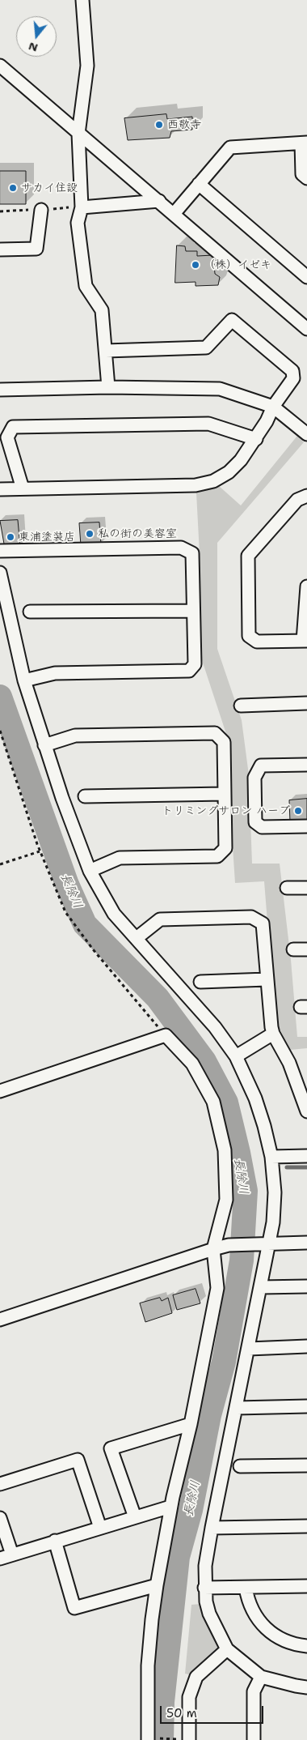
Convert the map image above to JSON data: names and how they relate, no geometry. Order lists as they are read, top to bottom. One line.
{"water":["長除川"],"places":["西敬寺","サカイ住設","（株）イゼキ","私の街の美容室","東浦塗装店","トリミングサロン ハーブ"],"scale_bar":"50 m","north":"bottom"}
